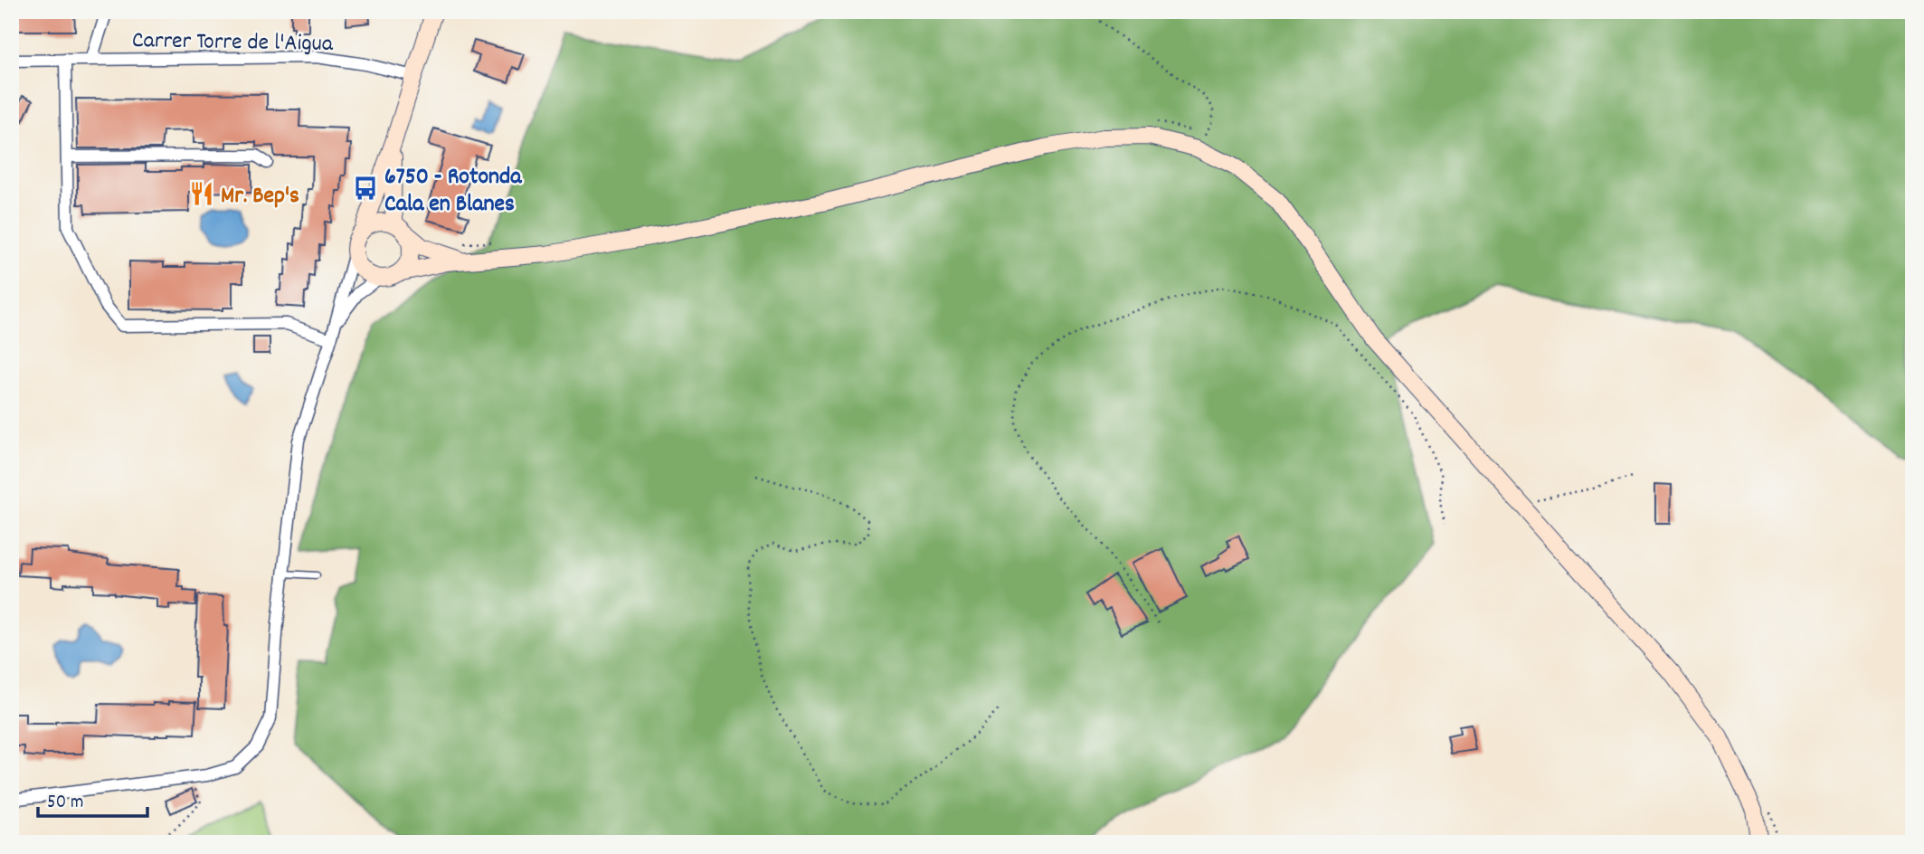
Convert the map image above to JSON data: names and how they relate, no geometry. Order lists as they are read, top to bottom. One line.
{"streets":{"street":["Carrer Torre de l'Aigua"]},"places":{"bus stop":["6750 - Rotonda Cala en Blanes"],"restaurant":["Mr. Bep's"]},"scale_bar":"50 m"}
